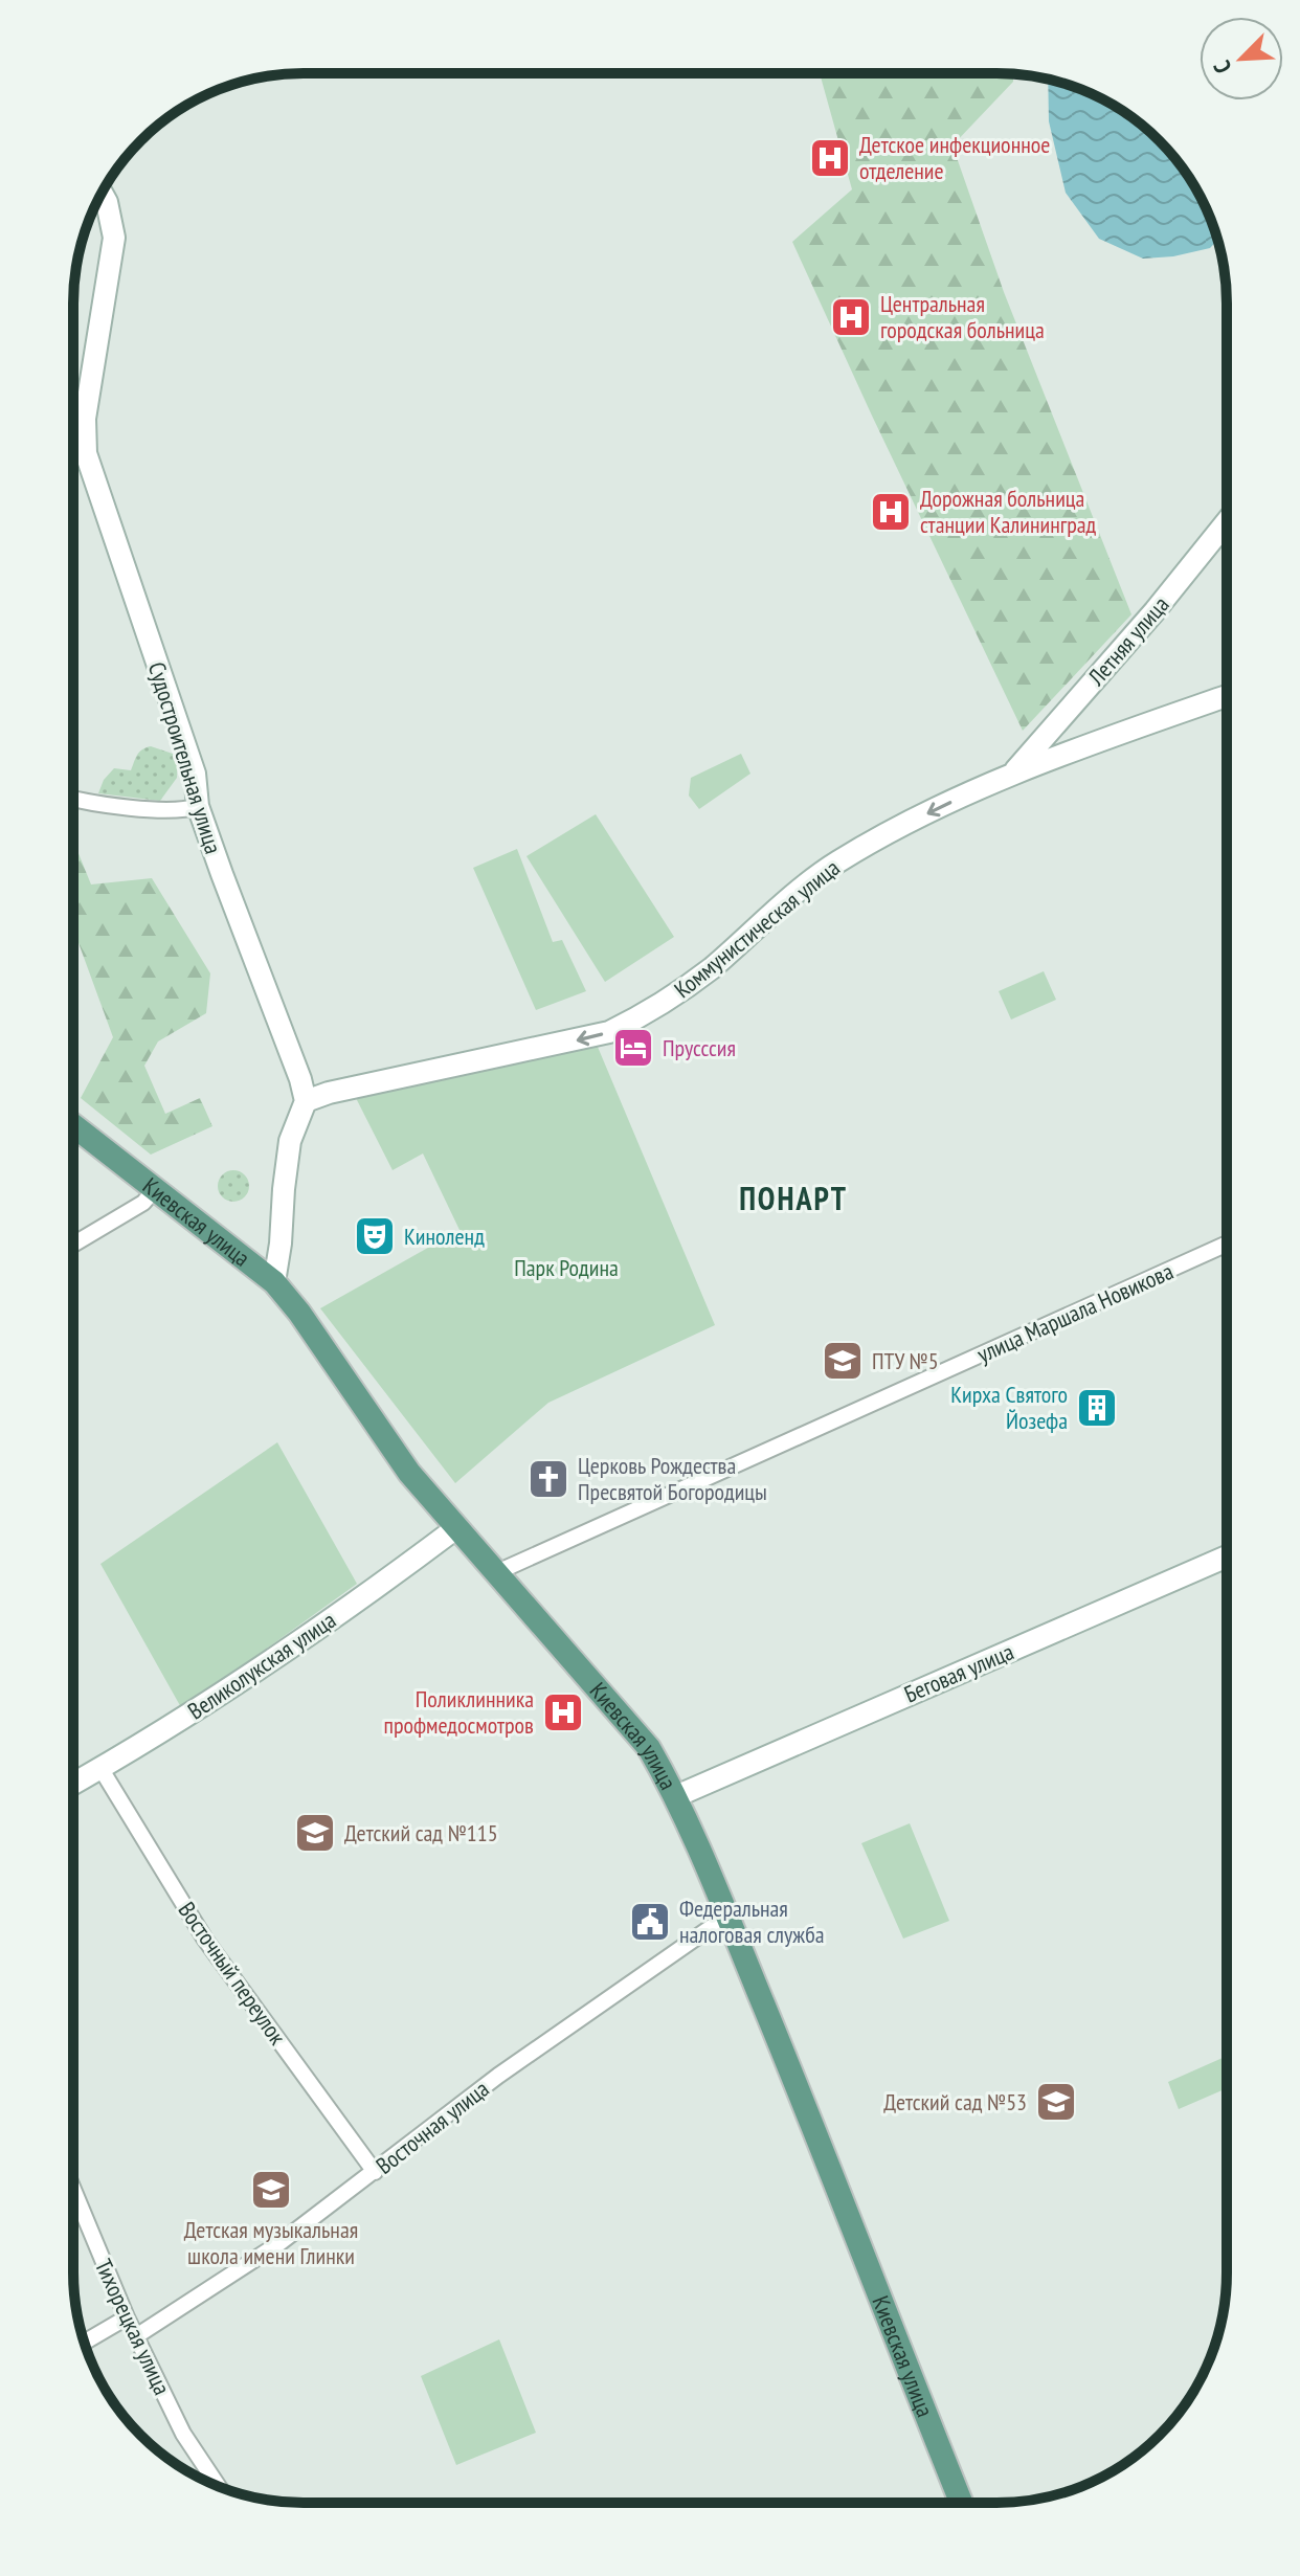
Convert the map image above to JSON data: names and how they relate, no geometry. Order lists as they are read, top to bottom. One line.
{"streets":{"main road":["Летняя улица","Судостроительная улица","Коммунистическая улица","Киевская улица","Великолукская улица","Беговая улица"],"street":["улица Маршала Новикова","Восточный переулок","Восточная улица","Тихорецкая улица"]},"crossings":[["Летняя улица","Коммунистическая улица"],["Судостроительная улица","Коммунистическая улица"],["Киевская улица","улица Маршала Новикова"],["Киевская улица","Великолукская улица"],["Киевская улица","Беговая улица"],["Киевская улица","Восточная улица"],["Великолукская улица","Восточный переулок"],["Восточный переулок","Восточная улица"],["Восточная улица","Тихорецкая улица"]],"one_way":["Коммунистическая улица"],"districts":["ПОНАРТ"],"parks":["Парк Родина"],"places":{"hospital":["Детское инфекционное отделение","Центральная городская больница","Дорожная больница станции Калининград","Поликлинника профмедосмотров"],"hotel":["Прусссия"],"theatre":["Киноленд"],"school or university":["ПТУ №5","Детский сад №115","Детский сад №53","Детская музыкальная школа имени Глинки"],"building":["Кирха Святого Йозефа"],"church":["Церковь Рождества Пресвятой Богородицы"],"public building":["Федеральная налоговая служба"]},"north":"bottom left"}
